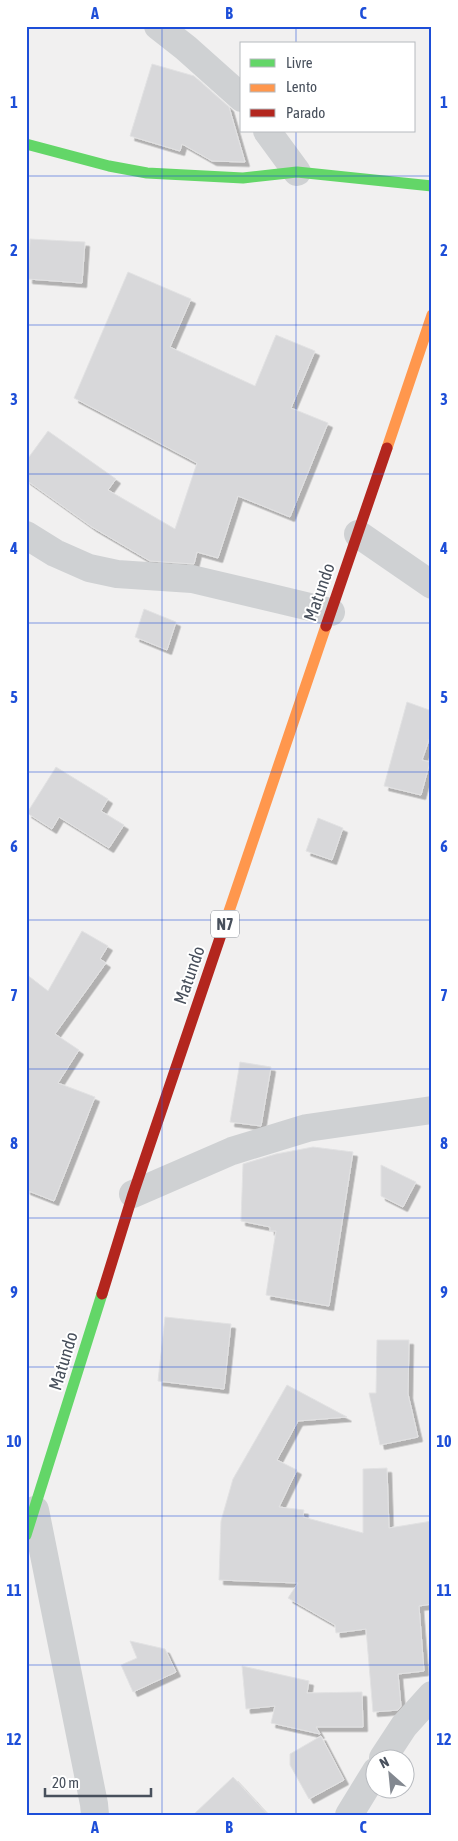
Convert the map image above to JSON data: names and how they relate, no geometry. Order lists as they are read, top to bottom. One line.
{"streets":{"main road":["Matundo","N7"]},"legend":["Livre","Lento","Parado"],"scale_bar":"20 m","north":"top left","grid":{"columns":["A","B","C"],"rows":["1","2","3","4","5","6","7","8","9","10","11","12"]}}
